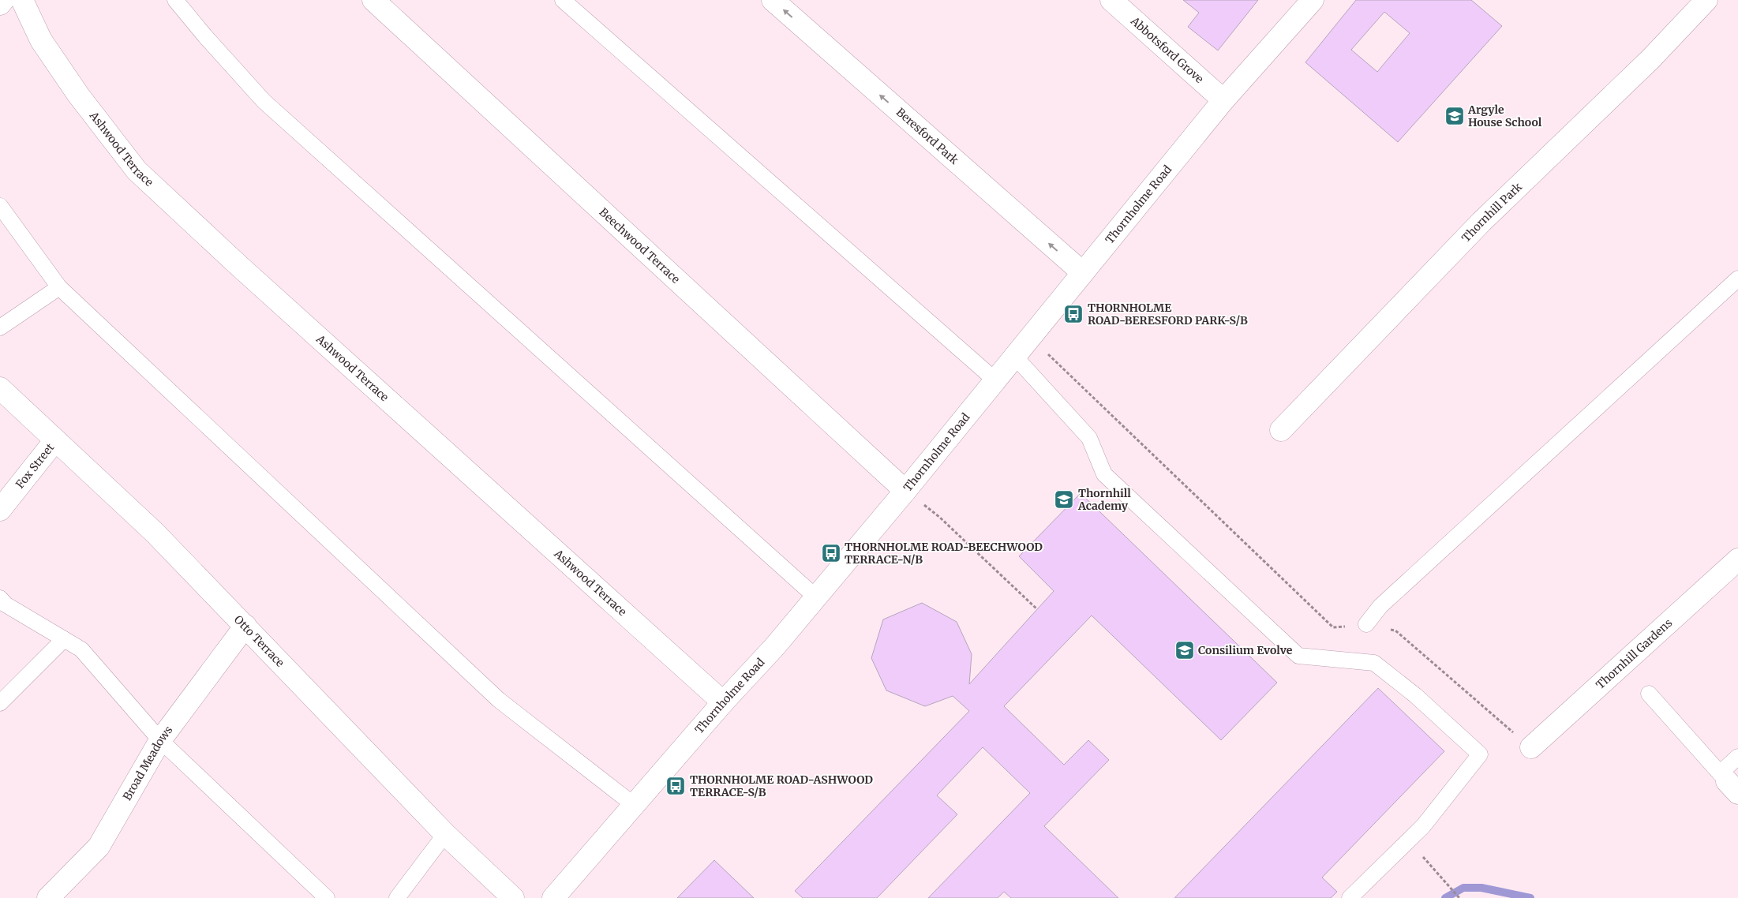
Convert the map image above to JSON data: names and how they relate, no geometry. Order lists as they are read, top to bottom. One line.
{"streets":{"street":["Abbotsford Grove","Beresford Park","Ashwood Terrace","Thornholme Road","Thornhill Park","Beechwood Terrace","Fox Street","Otto Terrace","Thornhill Gardens","Broad Meadows"]},"crossings":[["Abbotsford Grove","Thornholme Road"],["Beresford Park","Thornholme Road"],["Ashwood Terrace","Thornholme Road"],["Thornholme Road","Beechwood Terrace"],["Fox Street","Otto Terrace"],["Otto Terrace","Broad Meadows"]],"one_way":["Beresford Park"],"places":{"school or university":["Argyle House School","Thornhill Academy","Consilium Evolve"],"bus stop":["THORNHOLME ROAD-BERESFORD PARK-S/B","THORNHOLME ROAD-BEECHWOOD TERRACE-N/B","THORNHOLME ROAD-ASHWOOD TERRACE-S/B"]}}
